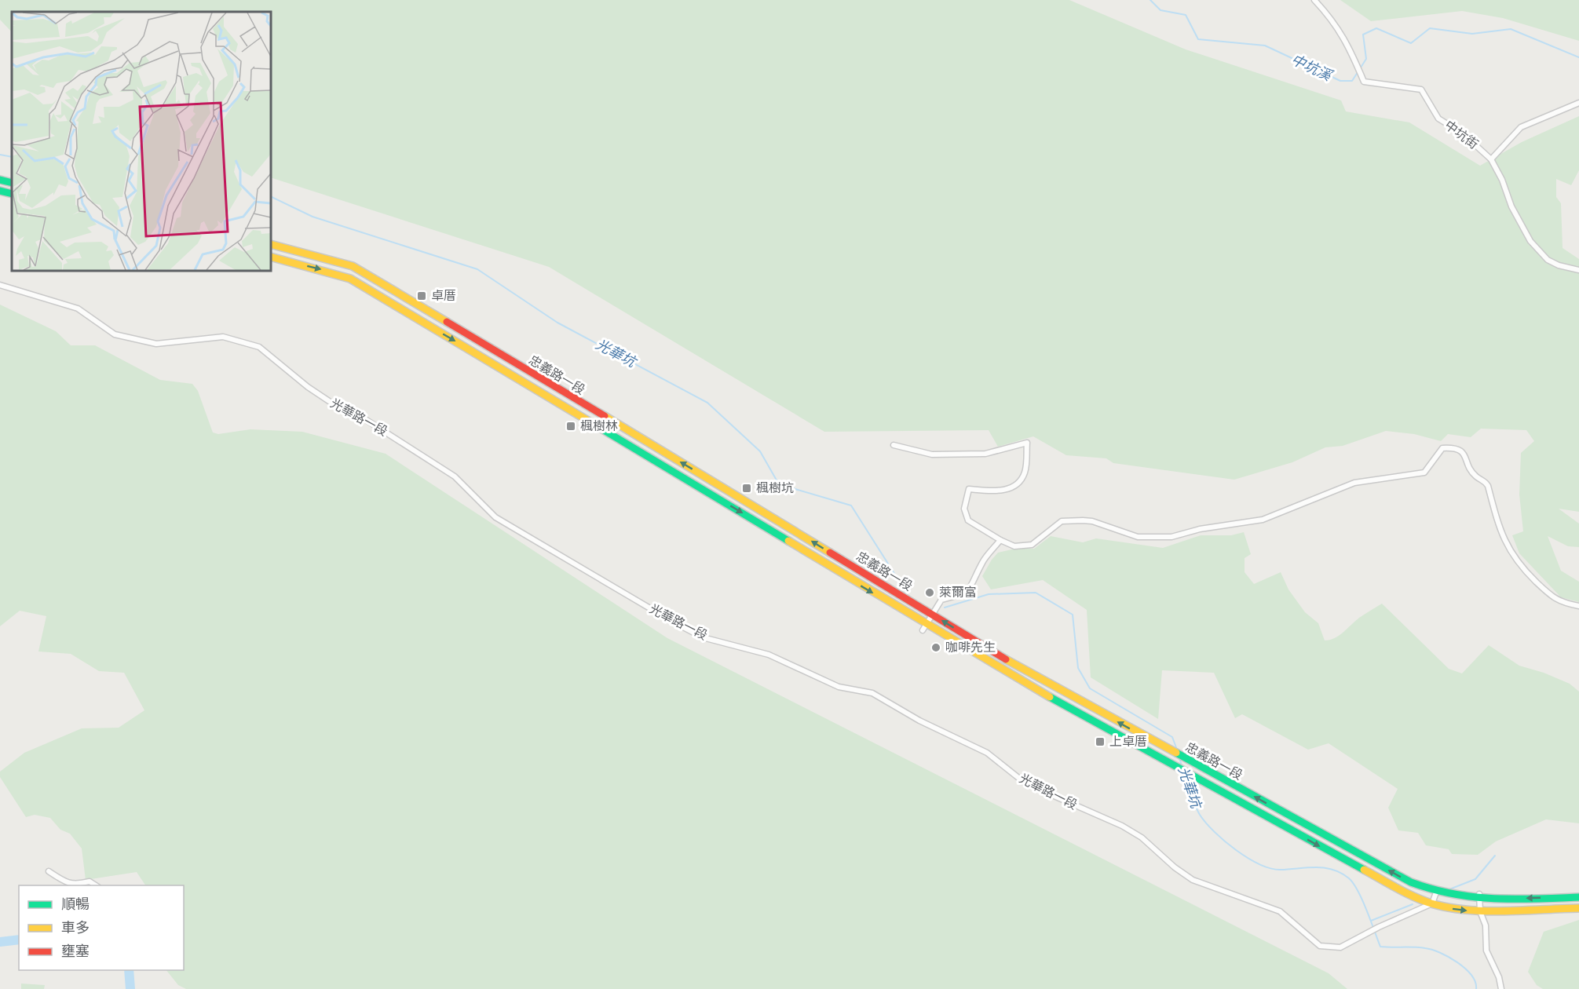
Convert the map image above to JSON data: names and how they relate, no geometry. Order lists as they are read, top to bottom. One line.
{"streets":{"main road":["忠義路一段"],"street":["中坑街","光華路一段"]},"crossings":[["忠義路一段","光華路一段"]],"water":["中坑溪","光華坑"],"places":{"transit":["卓厝","楓樹林","楓樹坑","上卓厝"],"other":["萊爾富","咖啡先生"]},"legend":["順暢","車多","壅塞"]}
